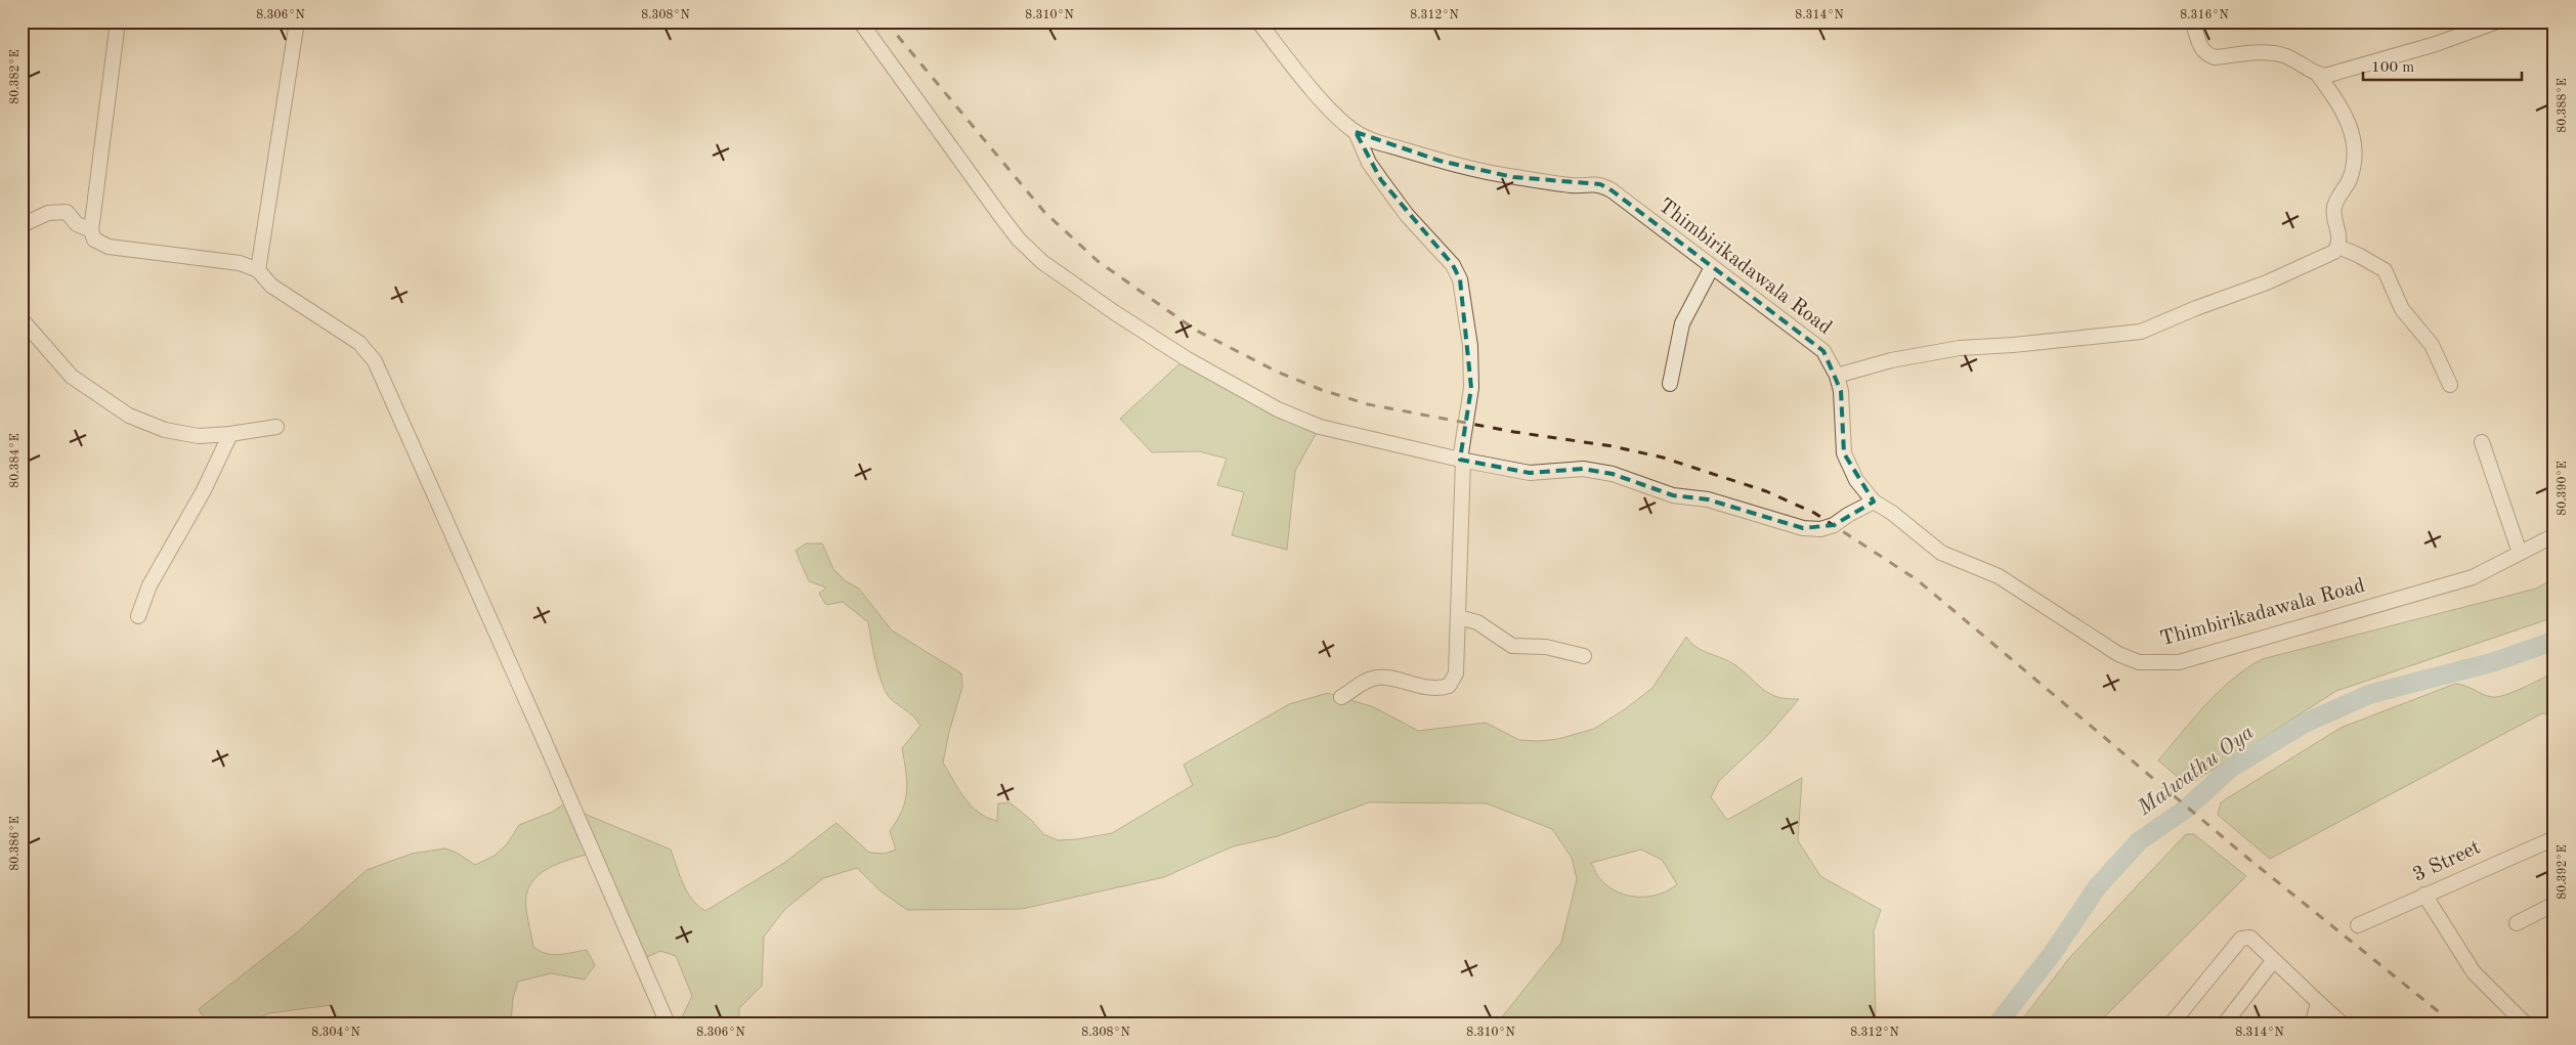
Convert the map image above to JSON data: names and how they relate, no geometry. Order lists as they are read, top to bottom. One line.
{"streets":{"street":["Thimbirikadawala Road","3 Street"]},"water":["Malwathu Oya"],"scale_bar":"100 m","coordinates":["8.306°N","8.308°N","8.310°N","8.312°N","8.314°N","8.316°N","80.382°E","80.388°E","80.384°E","80.390°E","80.386°E","80.392°E","8.304°N"]}
